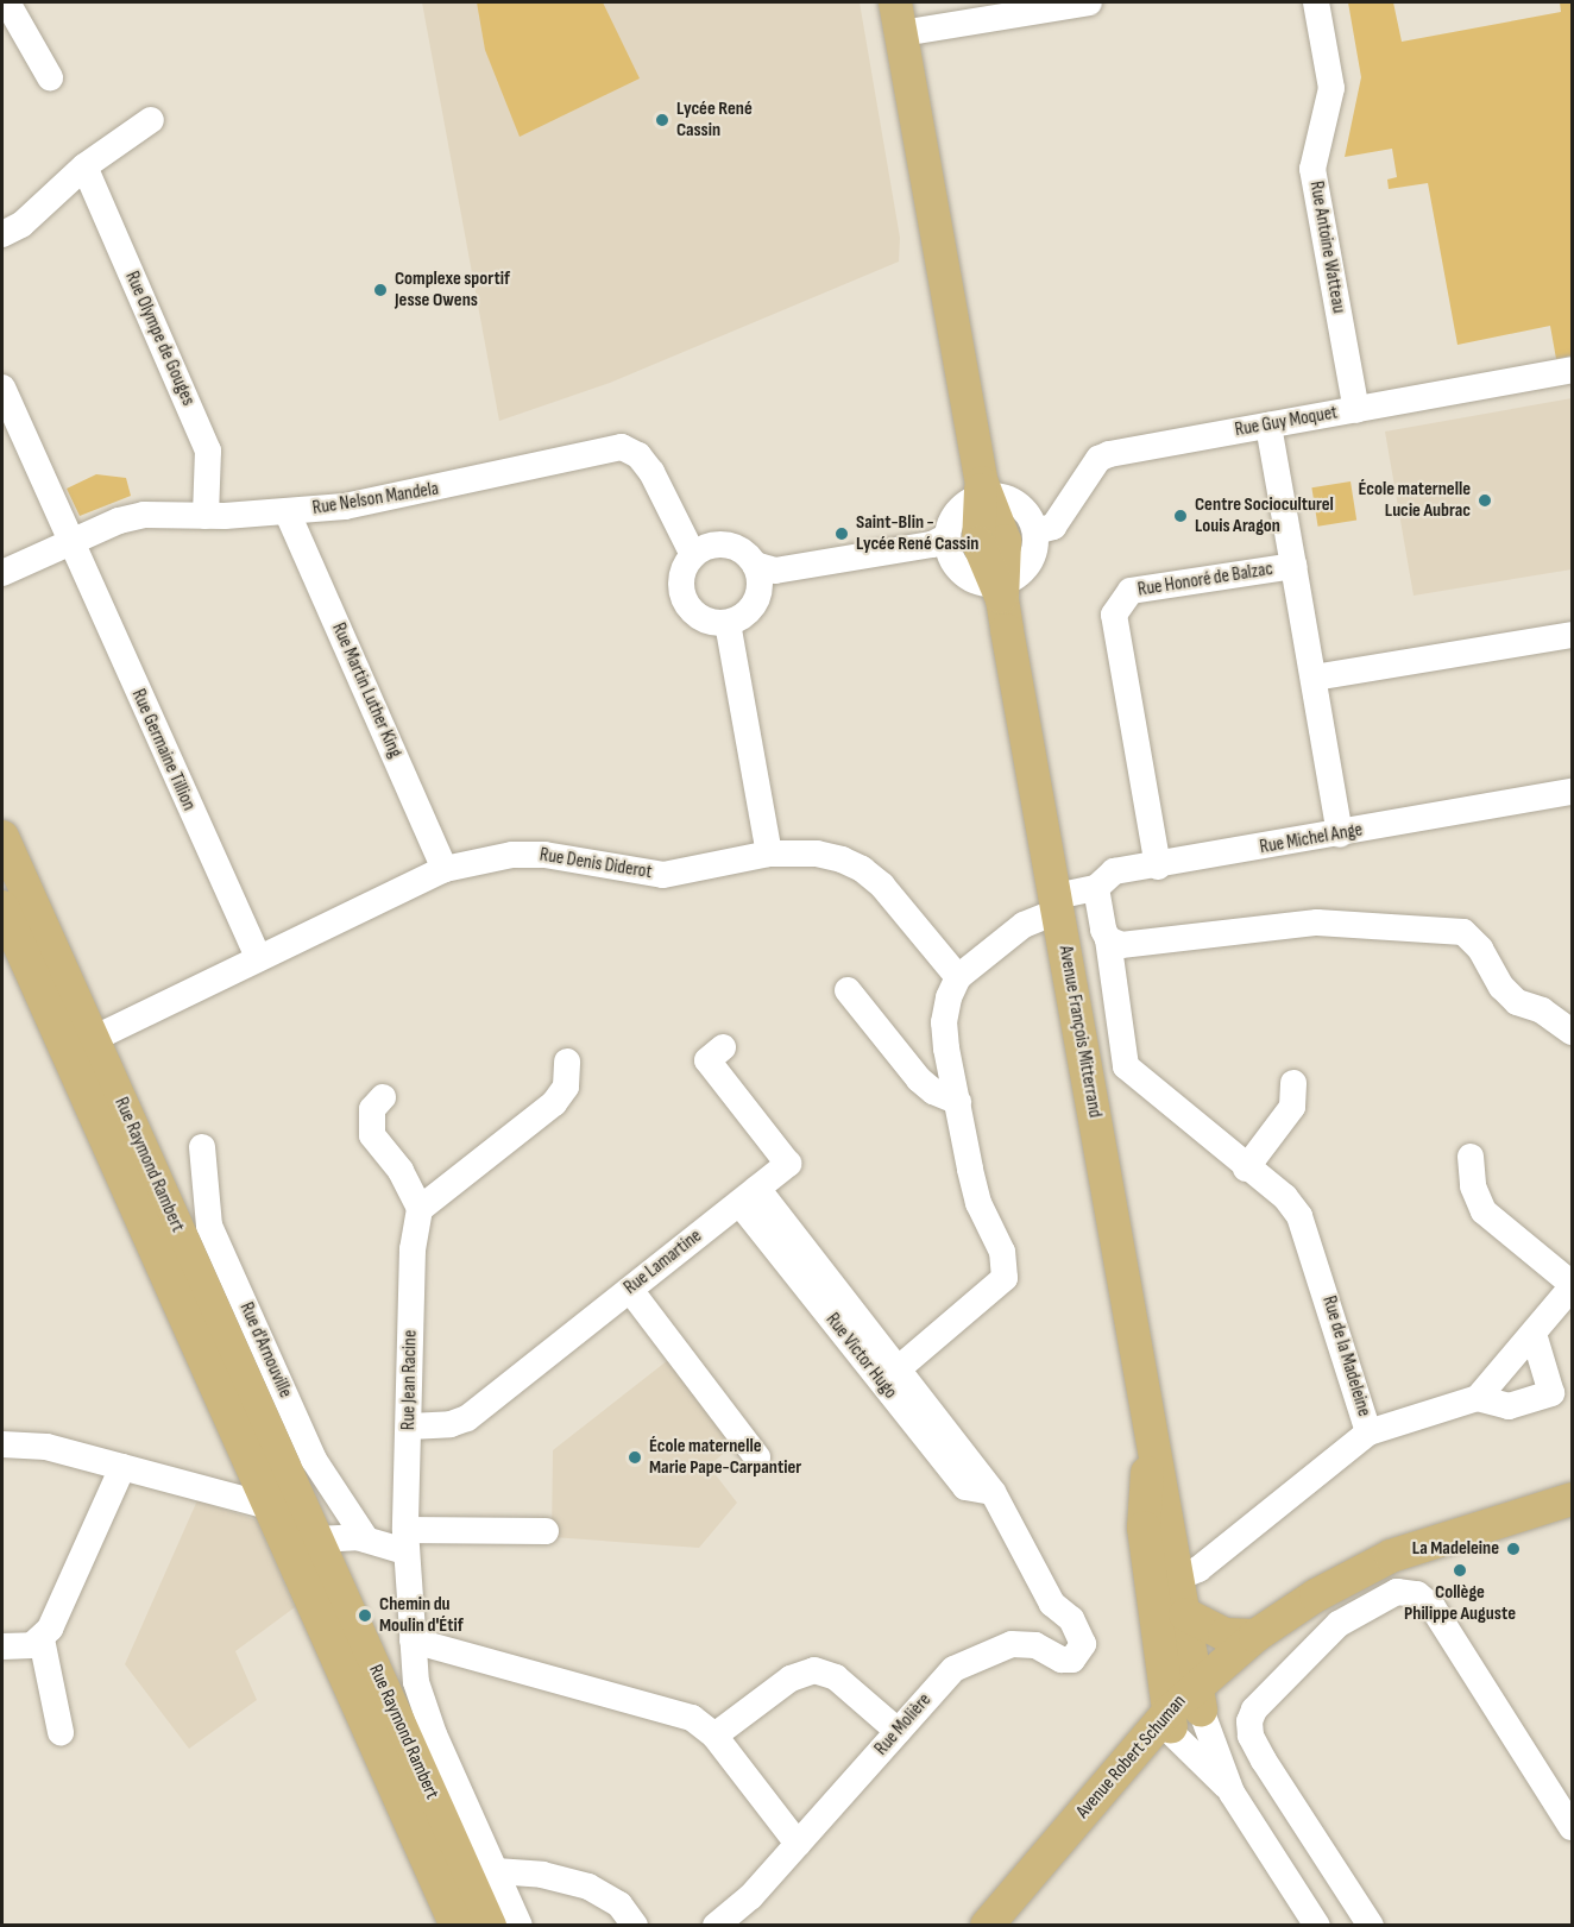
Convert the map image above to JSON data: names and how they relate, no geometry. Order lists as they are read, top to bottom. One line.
{"streets":{"main road":["Avenue François Mitterrand","Rue Raymond Rambert","Avenue Robert Schuman"],"street":["Rue Antoine Watteau","Rue Olympe de Gouges","Rue Guy Moquet","Rue Nelson Mandela","Rue Honoré de Balzac","Rue Martin Luther King","Rue Germaine Tillion","Rue Michel Ange","Rue Denis Diderot","Rue Lamartine","Rue d'Arnouville","Rue Victor Hugo","Rue de la Madeleine","Rue Jean Racine","Rue Molière"]},"crossings":[["Rue Antoine Watteau","Rue Guy Moquet"],["Rue Olympe de Gouges","Rue Nelson Mandela"],["Rue Guy Moquet","Rue Honoré de Balzac"],["Rue Nelson Mandela","Rue Martin Luther King"],["Rue Nelson Mandela","Rue Germaine Tillion"],["Rue Honoré de Balzac","Rue Michel Ange"],["Rue Martin Luther King","Rue Denis Diderot"],["Rue Germaine Tillion","Rue Denis Diderot"],["Rue Michel Ange","Rue Denis Diderot"],["Rue Michel Ange","Avenue François Mitterrand"],["Rue Michel Ange","Rue de la Madeleine"],["Rue Denis Diderot","Rue Raymond Rambert"],["Avenue François Mitterrand","Rue de la Madeleine"],["Avenue François Mitterrand","Avenue Robert Schuman"],["Rue Lamartine","Rue Victor Hugo"],["Rue Lamartine","Rue Jean Racine"],["Rue Victor Hugo","Rue Molière"]],"places":["Lycée René Cassin","Complexe sportif Jesse Owens","École maternelle Lucie Aubrac","Centre Socioculturel Louis Aragon","Saint-Blin - Lycée René Cassin","École maternelle Marie Pape-Carpantier","La Madeleine","Collège Philippe Auguste","Chemin du Moulin d'Étif"]}
